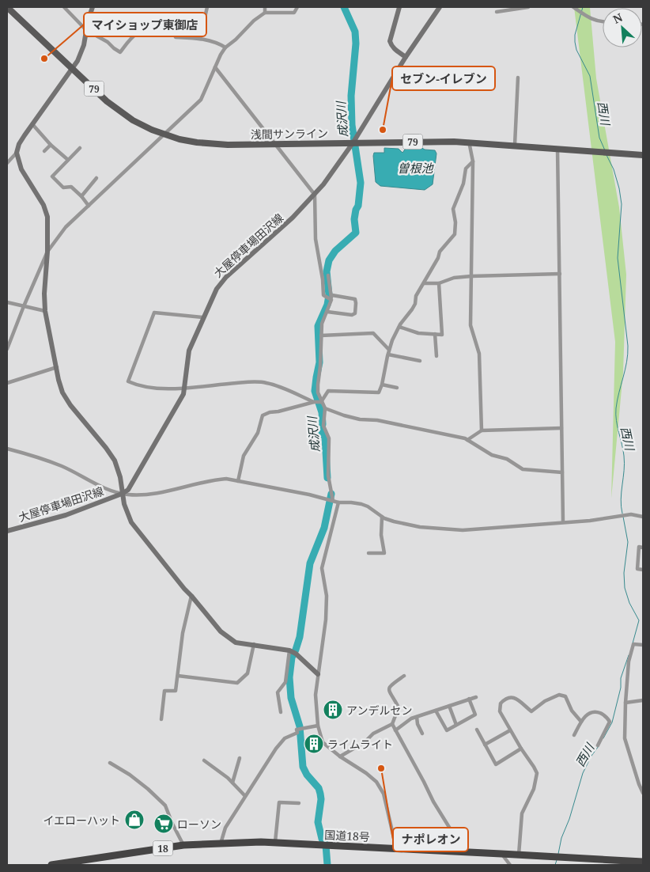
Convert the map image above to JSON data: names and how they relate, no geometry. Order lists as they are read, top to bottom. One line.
{"streets":{"highway":["国道18号","18"],"main road":["79","浅間サンライン"],"street":["大屋停車場田沢線"]},"crossings":[["浅間サンライン","大屋停車場田沢線"]],"water":["西川","成沢川","曽根池"],"places":{"other":["マイショップ東御店","セブン-イレブン","ナポレオン"],"building":["アンデルセン","ライムライト"],"shop":["イエローハット"],"supermarket":["ローソン"]},"north":"top left"}
